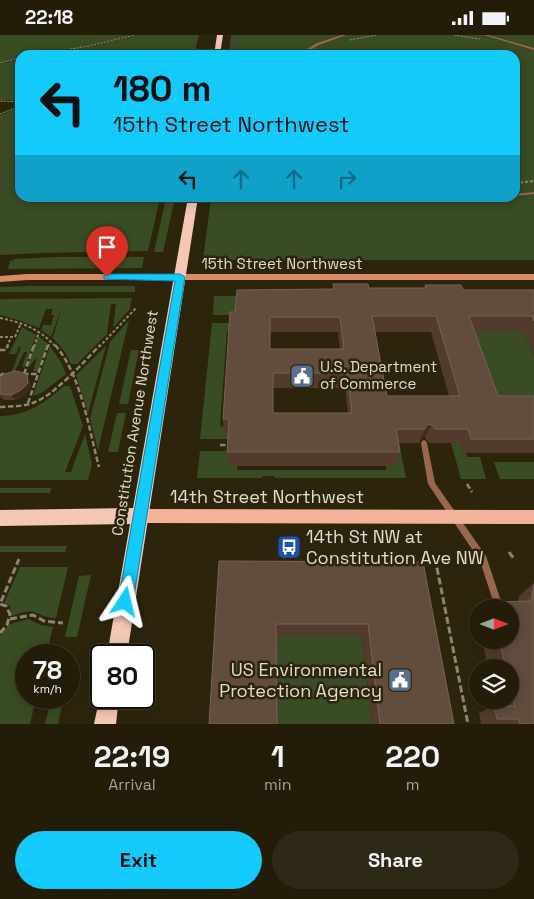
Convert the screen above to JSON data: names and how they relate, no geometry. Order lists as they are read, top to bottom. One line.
{"streets":{"highway":["Constitution Avenue Northwest","14th Street Northwest"],"main road":["15th Street Northwest"]},"crossings":[["15th Street Northwest","Constitution Avenue Northwest"],["Constitution Avenue Northwest","14th Street Northwest"]],"places":{"public building":["U.S. Department of Commerce","US Environmental Protection Agency"],"bus stop":["14th St NW at Constitution Ave NW"]},"north":"right","page":{"status":"22:18","turn":["180 m","15th Street Northwest"],"speed":"78 km/h","limit":"80","eta":["22:19","Arrival","1","min","220","m"],"buttons":["Exit","Share"]}}
